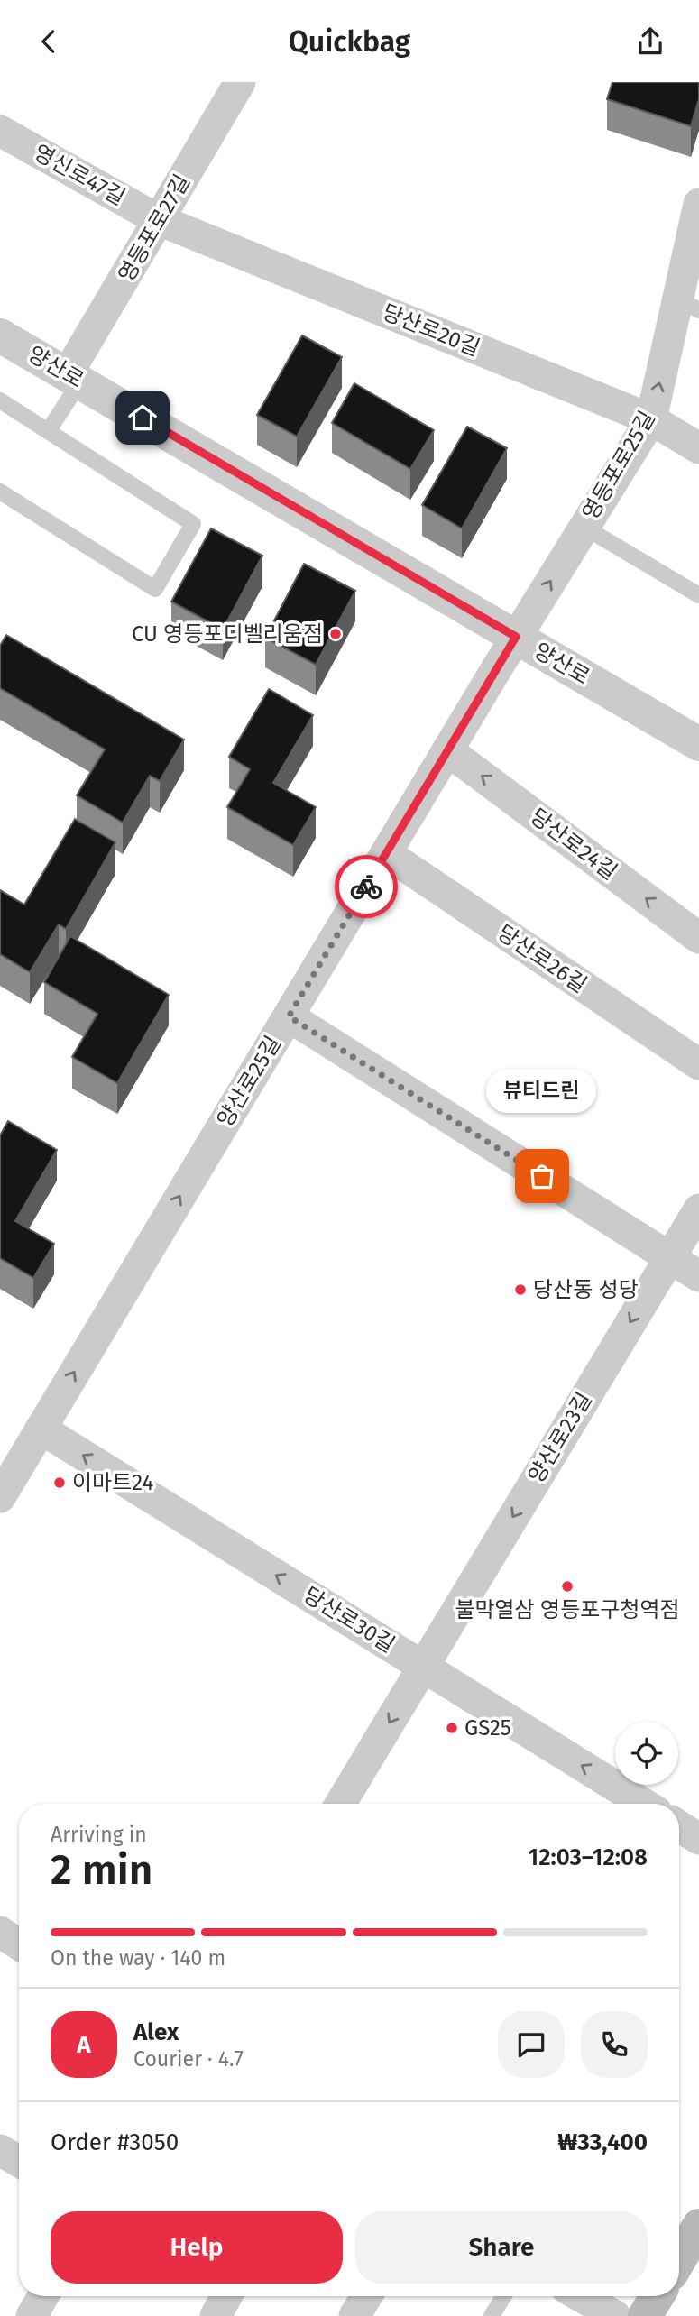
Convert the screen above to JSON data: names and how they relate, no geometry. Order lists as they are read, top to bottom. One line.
{"streets":{"street":["영신로47길","영등포로27길","당산로20길","양산로","영등포로25길","당산로24길","당산로26길","양산로25길","양산로23길","당산로30길"]},"crossings":[["영신로47길","영등포로27길"],["영신로47길","당산로20길"],["영등포로27길","당산로20길"],["영등포로27길","양산로"],["당산로20길","영등포로25길"],["양산로","영등포로25길"],["양산로","양산로25길"],["영등포로25길","양산로25길"],["당산로24길","양산로25길"],["당산로26길","양산로25길"],["양산로25길","당산로30길"],["양산로23길","당산로30길"]],"one_way":["영등포로25길","당산로24길","양산로25길","양산로23길","당산로30길"],"places":["CU 영등포디벨리움점","뷰티드린","당산동 성당","이마트24","불막열삼 영등포구청역점","GS25"],"page":{"header":"Quickbag","bubble":"뷰티드린","heading":["2 min","Arriving in","12:03–12:08"],"panel":["Alex","Courier · 4.7","Order #3050","₩33,400"],"bar":"On the way · 140 m","round":"A","buttons":["Help","Share"]}}
